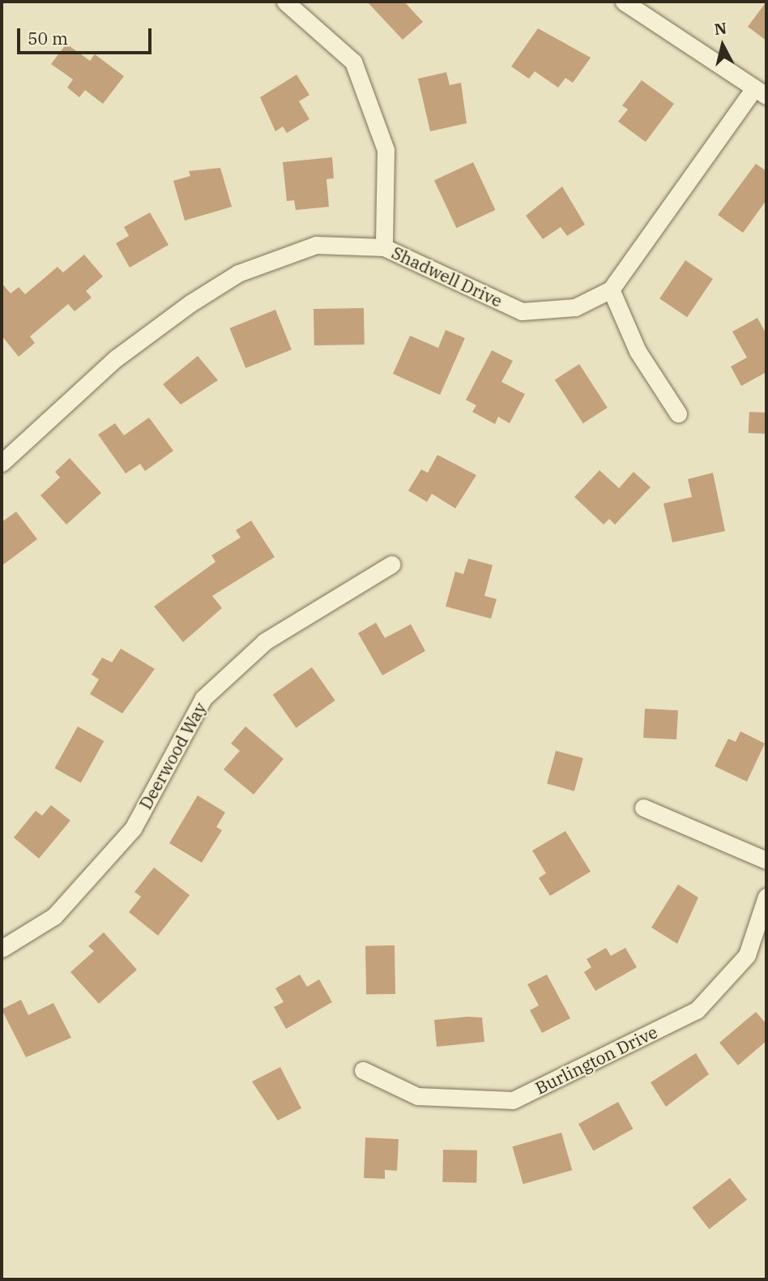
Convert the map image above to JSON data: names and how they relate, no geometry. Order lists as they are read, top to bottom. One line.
{"streets":{"street":["Shadwell Drive","Deerwood Way","Burlington Drive"]},"scale_bar":"50 m","north":"top"}
